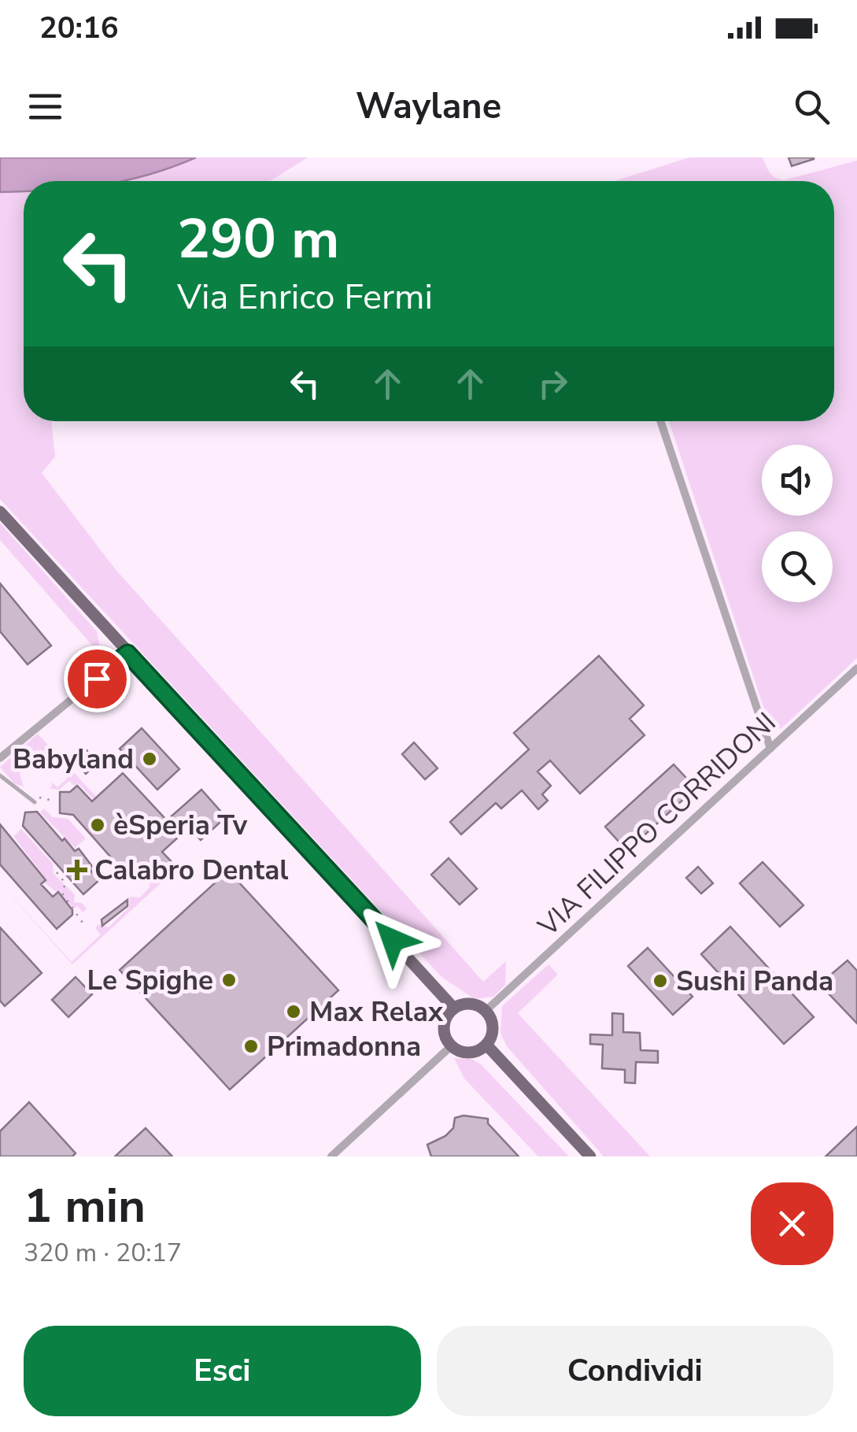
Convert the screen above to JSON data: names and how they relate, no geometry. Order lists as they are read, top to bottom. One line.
{"streets":{"street":["VIA FILIPPO CORRIDONI"]},"places":{"other":["Babyland","èSperia Tv","Le Spighe","Sushi Panda","Max Relax","Primadonna"],"health":["Calabro Dental"]},"page":{"status":"20:16","header":"Waylane","turn":["290 m","Via Enrico Fermi"],"heading":["1 min","320 m · 20:17"],"buttons":["Esci","Condividi"]}}
